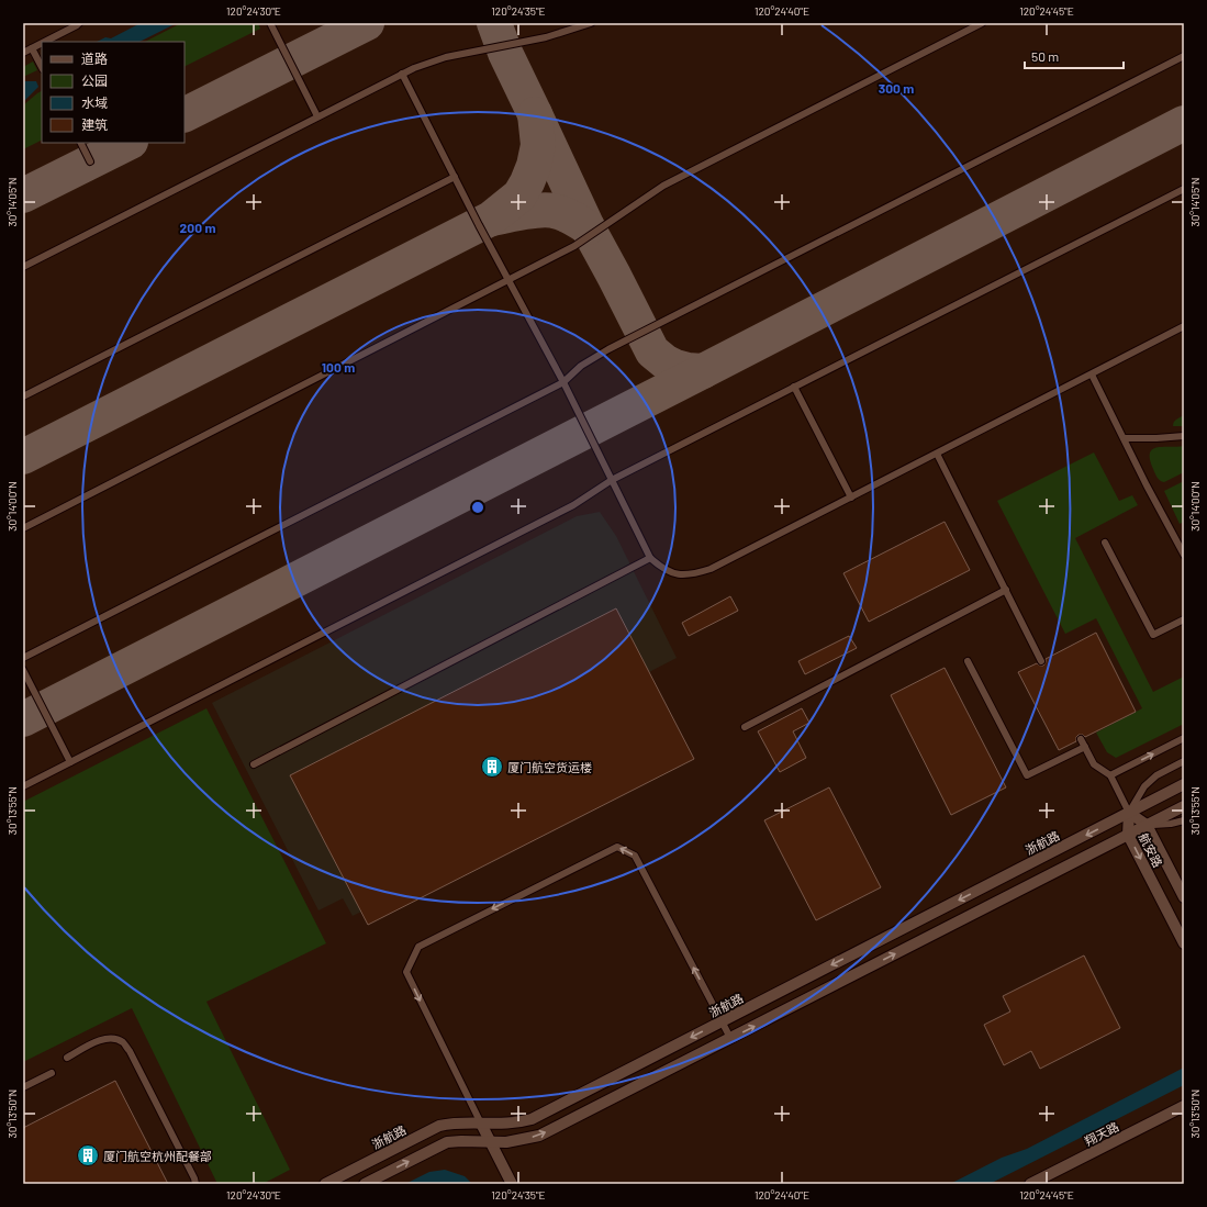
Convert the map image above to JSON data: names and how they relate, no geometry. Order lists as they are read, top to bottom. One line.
{"streets":{"street":["浙航路","航安路","翔天路"]},"crossings":[["浙航路","航安路"]],"places":{"building":["厦门航空货运楼","厦门航空杭州配餐部"]},"legend":["道路","公园","水域","建筑"],"scale_bar":"50 m","coordinates":["120°24'30\"E","120°24'35\"E","120°24'40\"E","120°24'45\"E","30°14'05\"N","30°14'00\"N","30°13'55\"N","30°13'50\"N"],"rings":["300 m","200 m","100 m"]}
